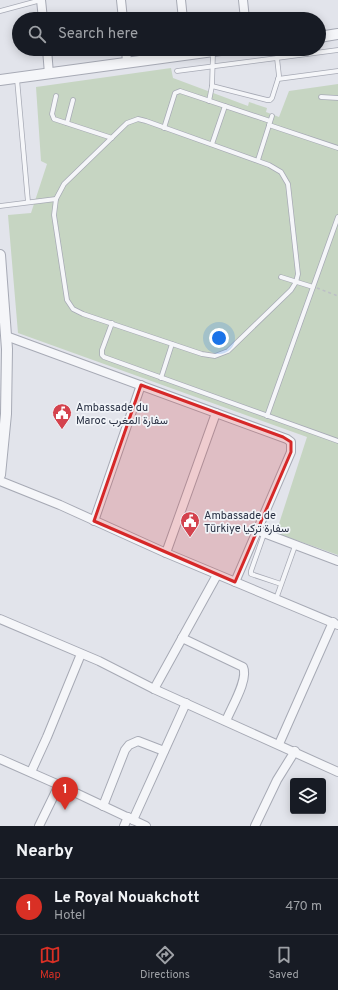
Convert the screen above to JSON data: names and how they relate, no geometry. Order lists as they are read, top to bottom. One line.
{"places":{"public building":["Ambassade du Maroc سفارة المغرب","Ambassade de Türkiye سفارة تركيا"]},"page":{"search":"Search here","pins":"1","heading":"Nearby","list":[{"mark":"1","name":"Le Royal Nouakchott","note":"Hotel","value":"470 m"}],"nav":["Map","Directions","Saved"]}}
